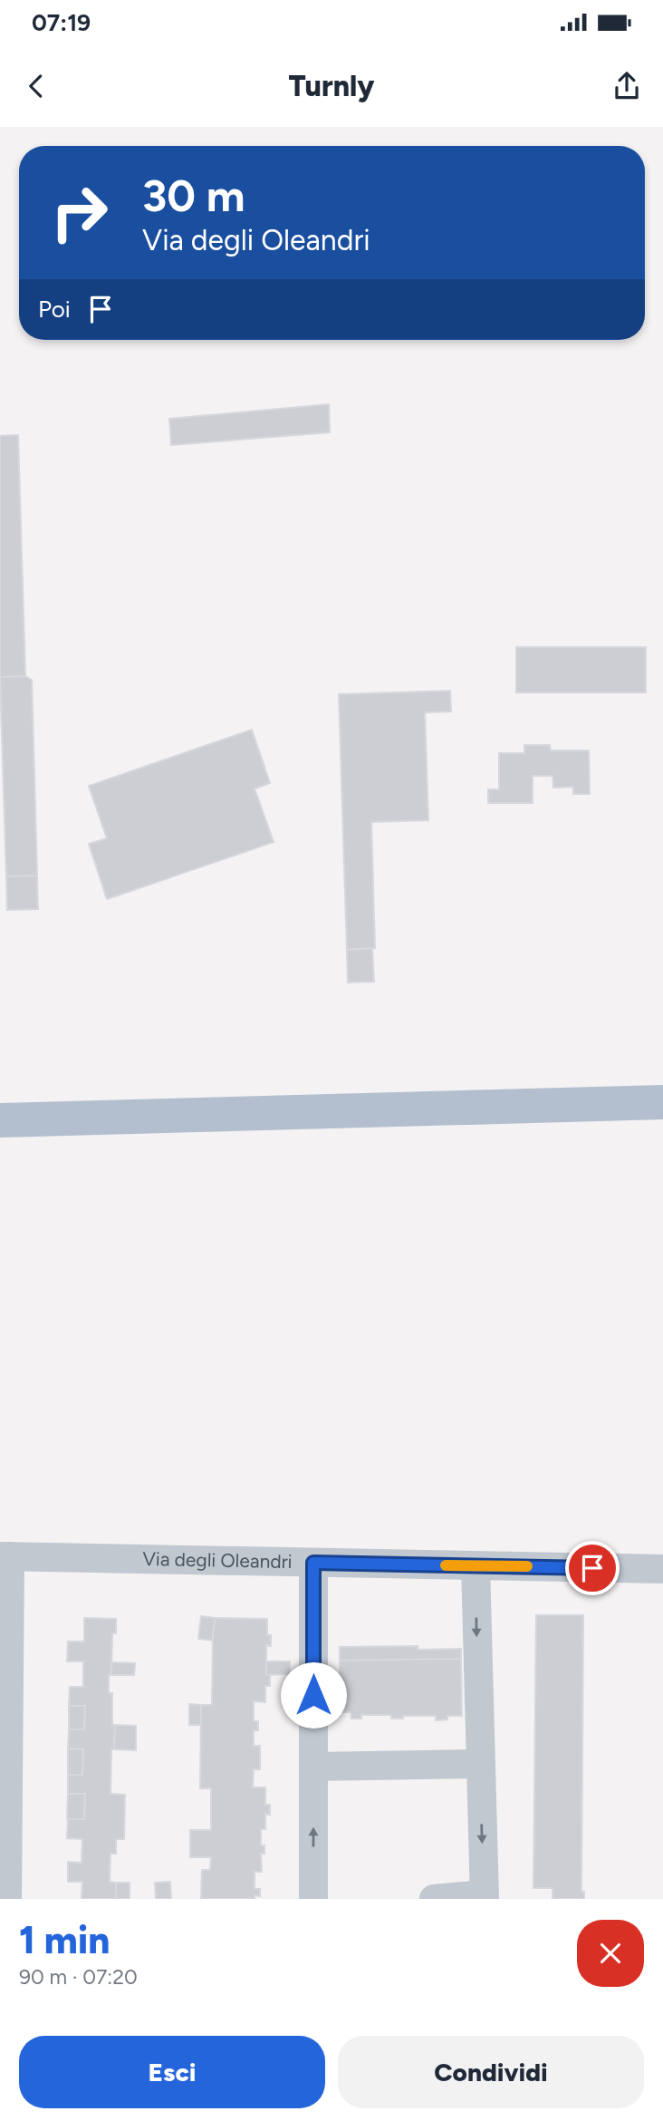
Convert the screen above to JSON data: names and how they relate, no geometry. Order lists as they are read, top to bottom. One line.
{"streets":{"street":["Via degli Oleandri"]},"page":{"status":"07:19","header":"Turnly","turn":["30 m","Via degli Oleandri"],"then":"Poi","heading":["1 min","90 m · 07:20"],"buttons":["Esci","Condividi"]}}
